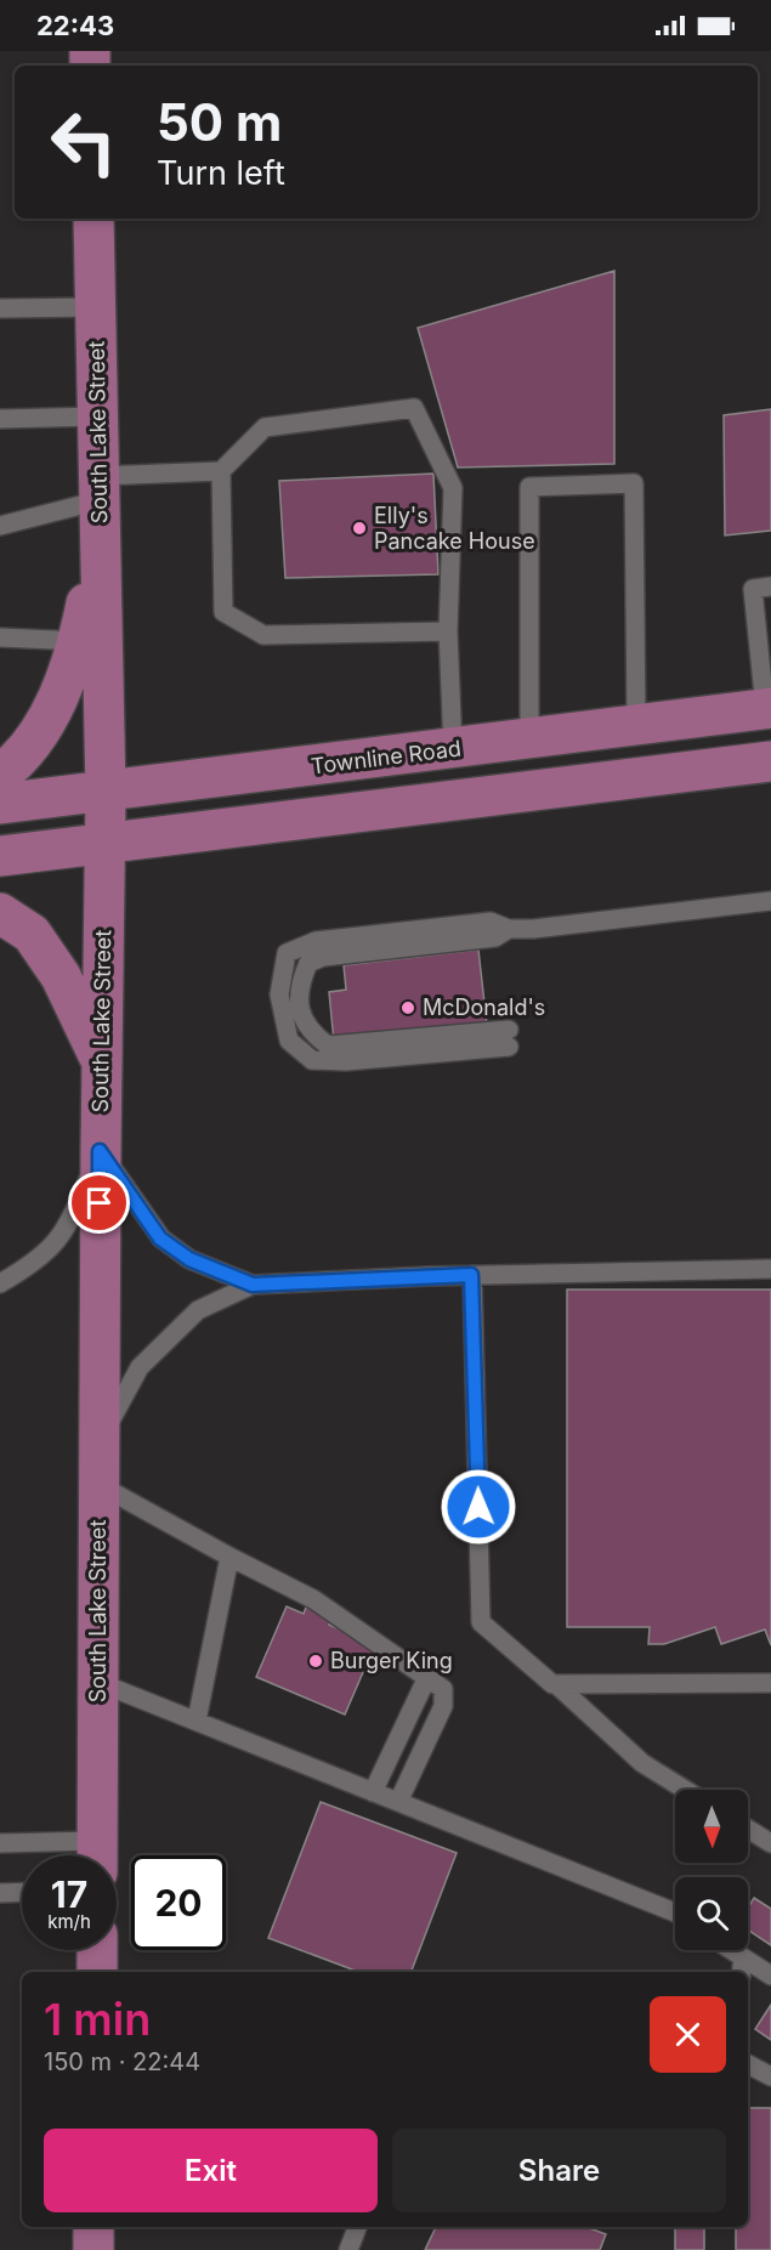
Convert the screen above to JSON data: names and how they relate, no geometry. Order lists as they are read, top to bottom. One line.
{"streets":{"main road":["South Lake Street","Townline Road"]},"crossings":[["South Lake Street","Townline Road"]],"places":["Elly's Pancake House","McDonald's","Burger King"],"north":"bottom","page":{"status":"22:43","turn":["50 m","Turn left"],"speed":"17 km/h","limit":"20","heading":["1 min","150 m · 22:44"],"buttons":["Exit","Share"]}}
